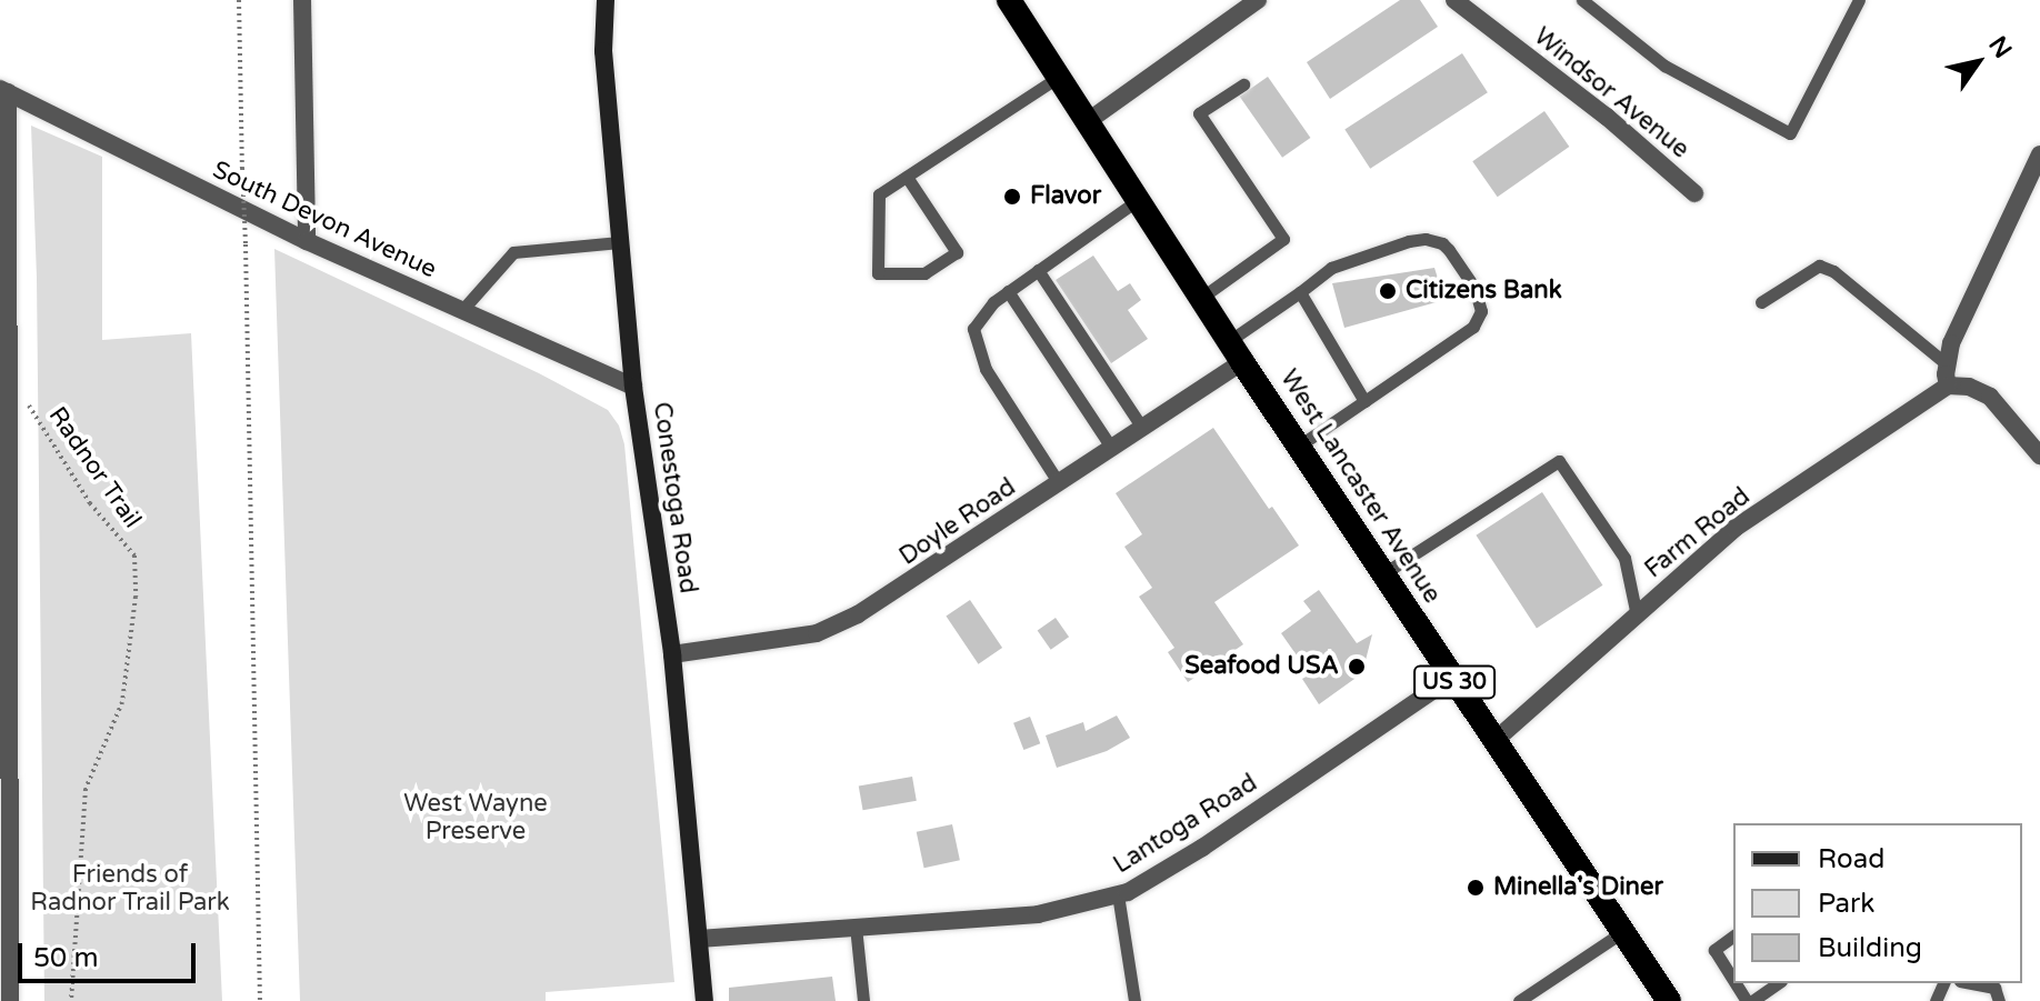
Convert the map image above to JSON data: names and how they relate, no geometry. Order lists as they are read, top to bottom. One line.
{"streets":{"highway":["West Lancaster Avenue","US 30"],"main road":["Conestoga Road"],"street":["Windsor Avenue","South Devon Avenue","Doyle Road","Farm Road","Lantoga Road"],"path":["Radnor Trail"]},"crossings":[["South Devon Avenue","Conestoga Road"],["West Lancaster Avenue","Doyle Road"],["West Lancaster Avenue","Farm Road"],["West Lancaster Avenue","Lantoga Road"],["Conestoga Road","Doyle Road"],["Conestoga Road","Lantoga Road"]],"parks":["West Wayne Preserve","Friends of Radnor Trail Park"],"places":["Flavor","Citizens Bank","Seafood USA","Minella's Diner"],"legend":["Road","Park","Building"],"scale_bar":"50 m","north":"top right"}
